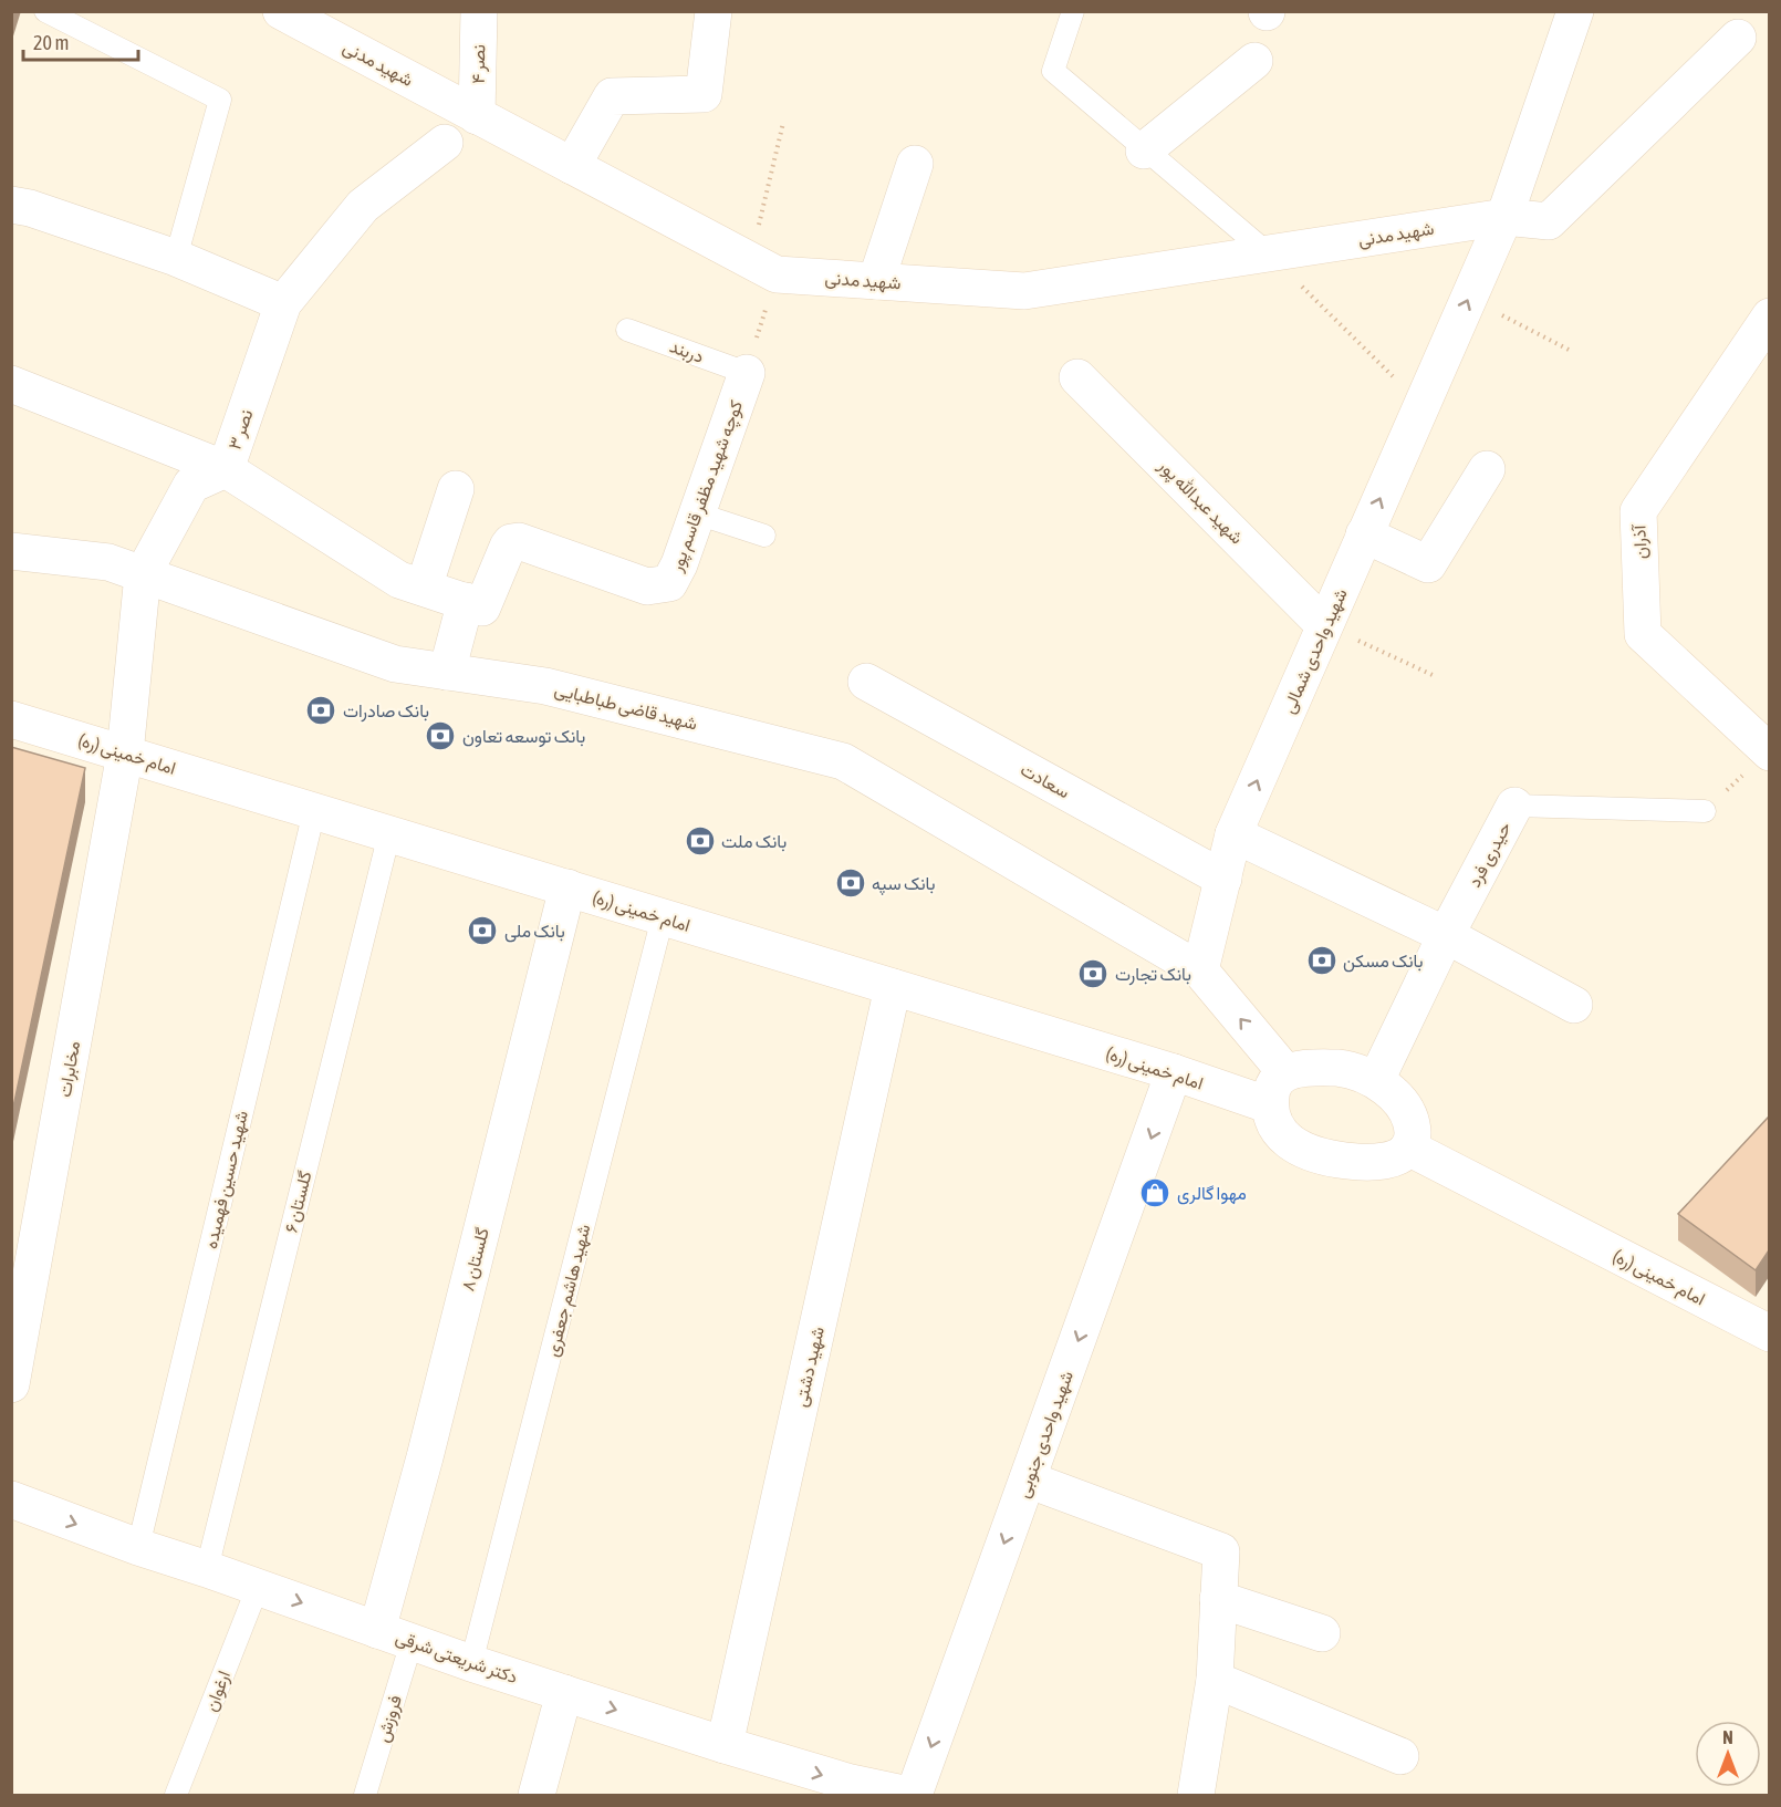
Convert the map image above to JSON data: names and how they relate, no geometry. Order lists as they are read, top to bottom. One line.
{"streets":{"street":["شهيد مدنی","نصر ۴","نصر ۳","کوچه شهید مظفر قاسم پور","شهید عبدالله پور","آذران","شهید واحدی شمالی","شهید قاضی طباطبایی","امام خمینی (ره)","سعادت","حیدری فرد","مخابرات","گلستان ۸","شهید دشتی","شهید واحدی جنوبی","دکتر شریعتی شرقی"],"lane":["دربند","شهيد حسین فهمیده","گلستان ۶","شهيد هاشم جعفری","ارغوان","فروزش"]},"crossings":[["شهيد مدنی","نصر ۴"],["شهيد مدنی","شهید واحدی شمالی"],["دربند","کوچه شهید مظفر قاسم پور"],["نصر ۳","شهید قاضی طباطبایی"],["نصر ۳","امام خمینی (ره)"],["نصر ۳","مخابرات"],["شهید عبدالله پور","شهید واحدی شمالی"],["شهید واحدی شمالی","شهید قاضی طباطبایی"],["شهید واحدی شمالی","سعادت"],["امام خمینی (ره)","حیدری فرد"],["امام خمینی (ره)","مخابرات"],["امام خمینی (ره)","شهيد حسین فهمیده"],["امام خمینی (ره)","گلستان ۶"],["امام خمینی (ره)","گلستان ۸"],["امام خمینی (ره)","شهيد هاشم جعفری"],["امام خمینی (ره)","شهید دشتی"],["امام خمینی (ره)","شهید واحدی جنوبی"],["شهيد حسین فهمیده","دکتر شریعتی شرقی"],["گلستان ۶","دکتر شریعتی شرقی"],["گلستان ۸","دکتر شریعتی شرقی"],["شهيد هاشم جعفری","دکتر شریعتی شرقی"],["شهید دشتی","دکتر شریعتی شرقی"],["دکتر شریعتی شرقی","ارغوان"],["دکتر شریعتی شرقی","فروزش"]],"one_way":["شهید واحدی شمالی","شهید واحدی جنوبی","دکتر شریعتی شرقی"],"places":{"bank":["بانک صادرات","بانک توسعه تعاون","بانک ملت","بانک سپه","بانک ملی","بانک مسکن","بانک تجارت"],"shop":["مهوا گالری"]},"scale_bar":"20 m","north":"top"}
